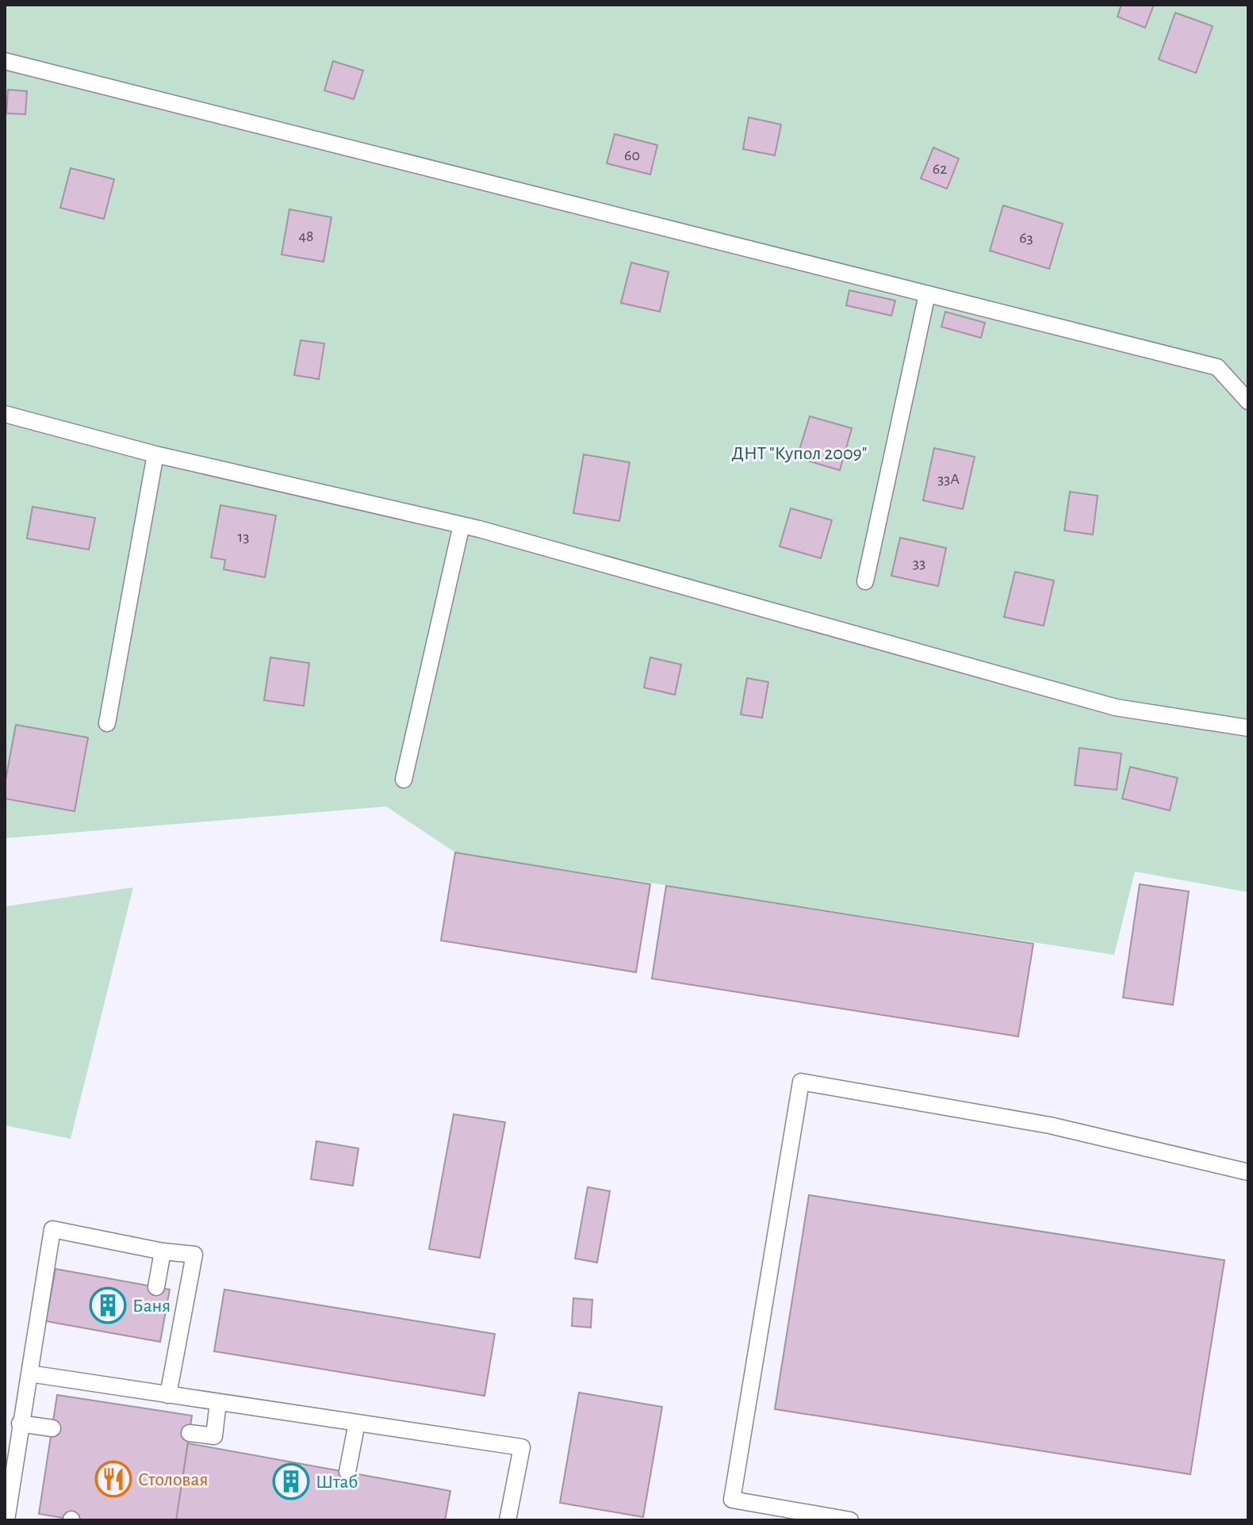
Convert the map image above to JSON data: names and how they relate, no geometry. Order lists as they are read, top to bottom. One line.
{"parks":["ДНТ \"Купол 2009\""],"places":{"building":["Баня","Штаб"],"restaurant":["Столовая"]},"house_numbers":["60","62","48","63","33А","13","33"]}
